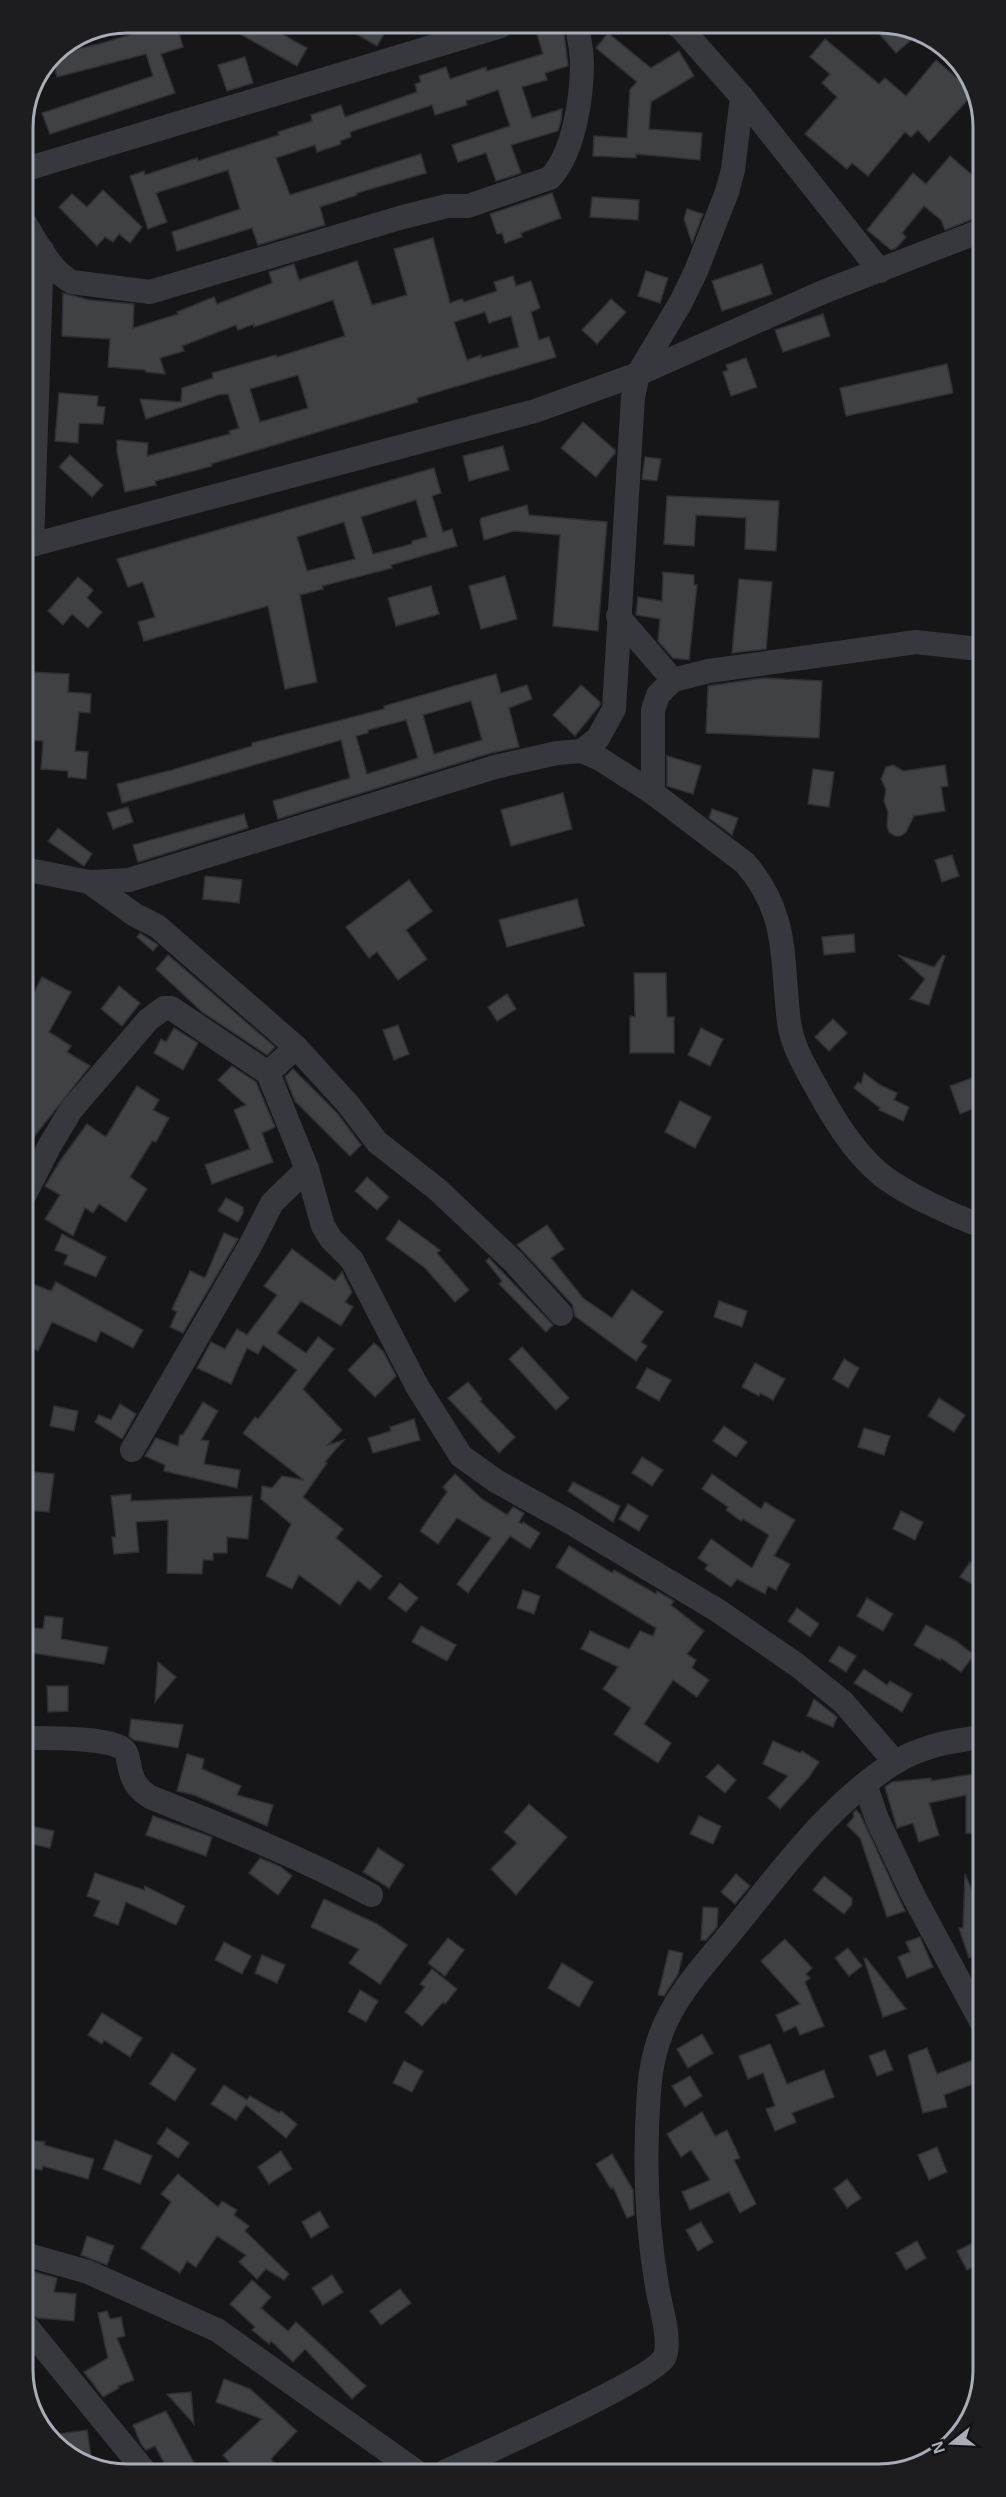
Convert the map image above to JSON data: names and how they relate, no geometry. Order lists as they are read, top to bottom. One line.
{"north":"left"}
